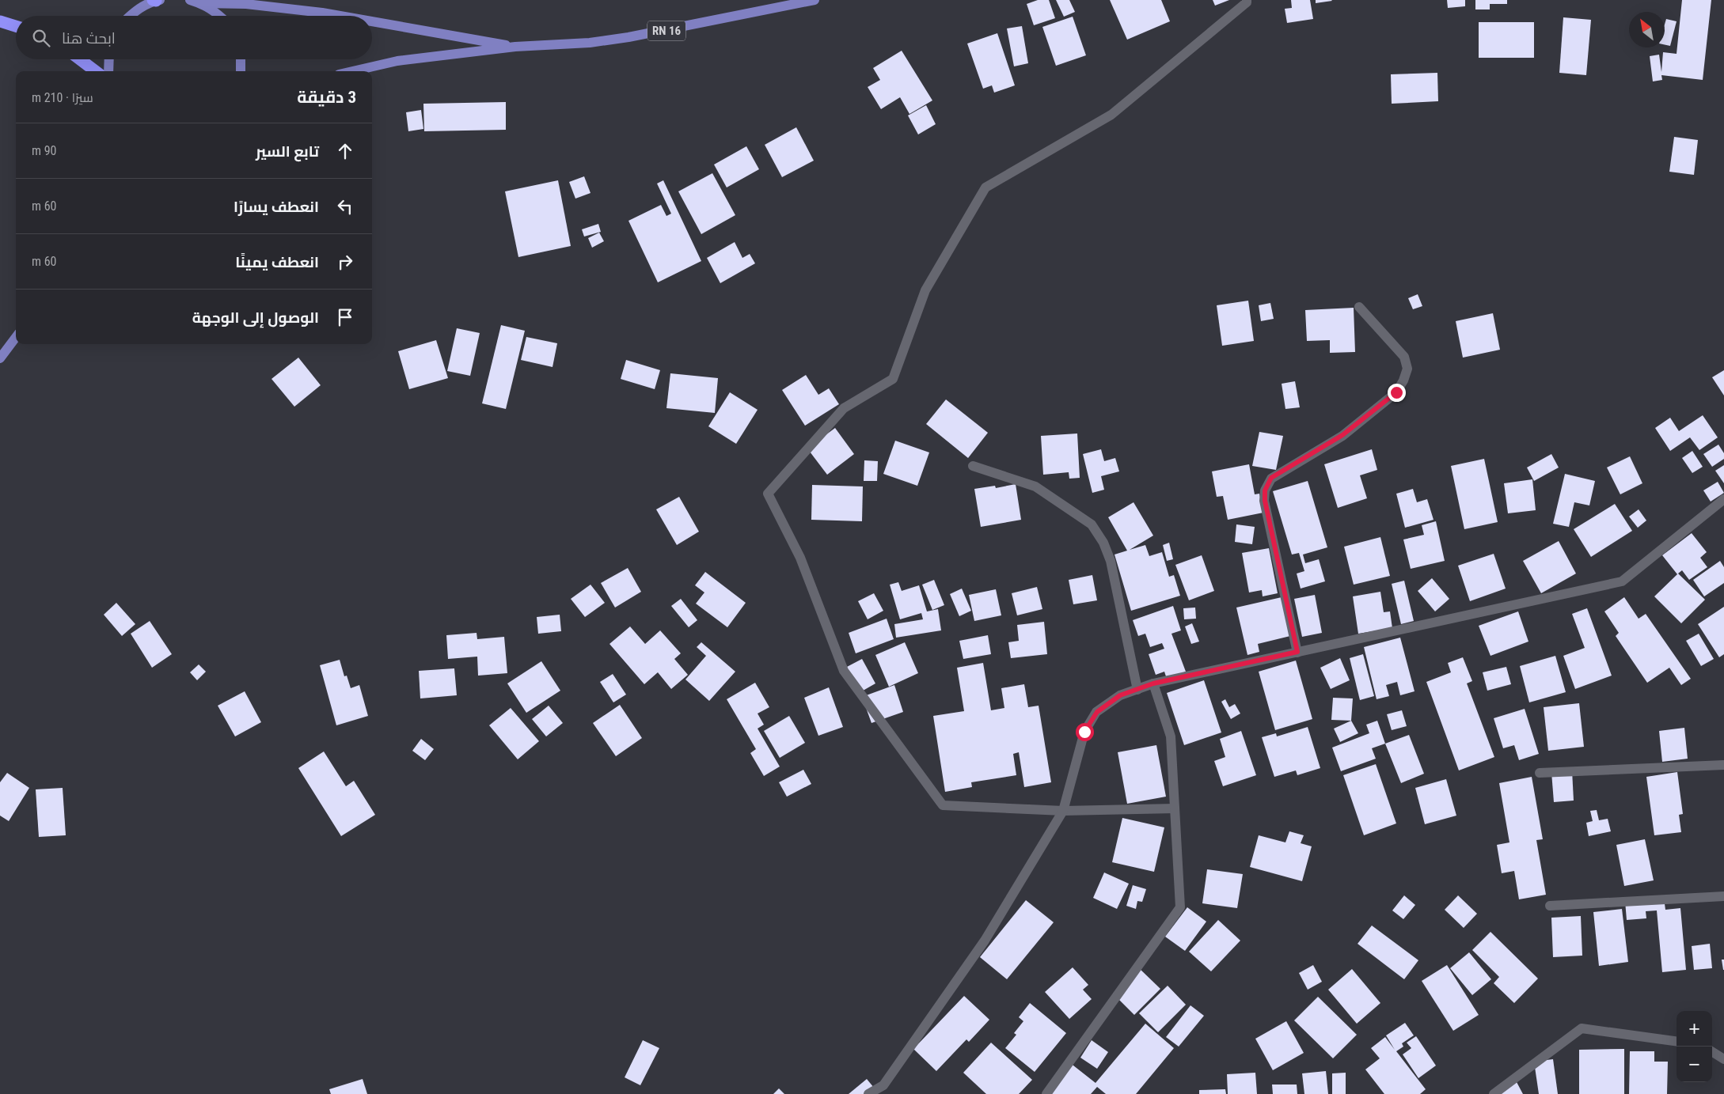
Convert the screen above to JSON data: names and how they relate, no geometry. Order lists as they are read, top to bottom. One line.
{"streets":{"main road":["RN 16"]},"north":"top left","page":{"search":"ابحث هنا","heading":["3 دقيقة","سيرًا · 210 m"],"list":[["تابع السير","90 m"],["انعطف يسارًا","60 m"],["انعطف يمينًا","60 m"],"الوصول إلى الوجهة"],"map_buttons":["+","−"]}}
